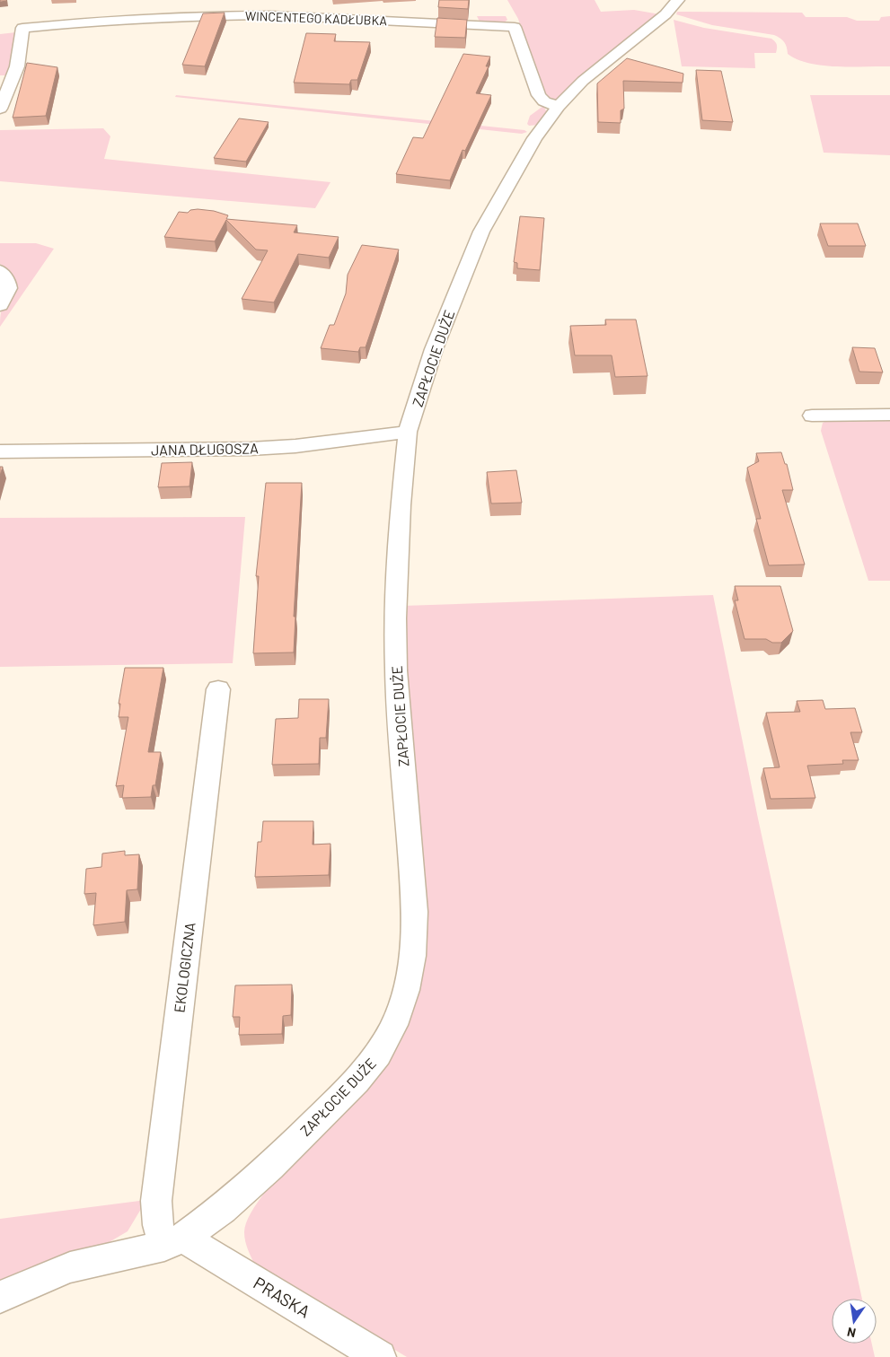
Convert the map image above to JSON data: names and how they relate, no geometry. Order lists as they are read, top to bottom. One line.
{"streets":{"street":["WINCENTEGO KADŁUBKA","ZAPŁOCIE DUŻE","JANA DŁUGOSZA","EKOLOGICZNA","PRASKA"]},"crossings":[["WINCENTEGO KADŁUBKA","ZAPŁOCIE DUŻE"],["ZAPŁOCIE DUŻE","JANA DŁUGOSZA"],["ZAPŁOCIE DUŻE","EKOLOGICZNA"],["ZAPŁOCIE DUŻE","PRASKA"],["EKOLOGICZNA","PRASKA"]],"north":"bottom"}
